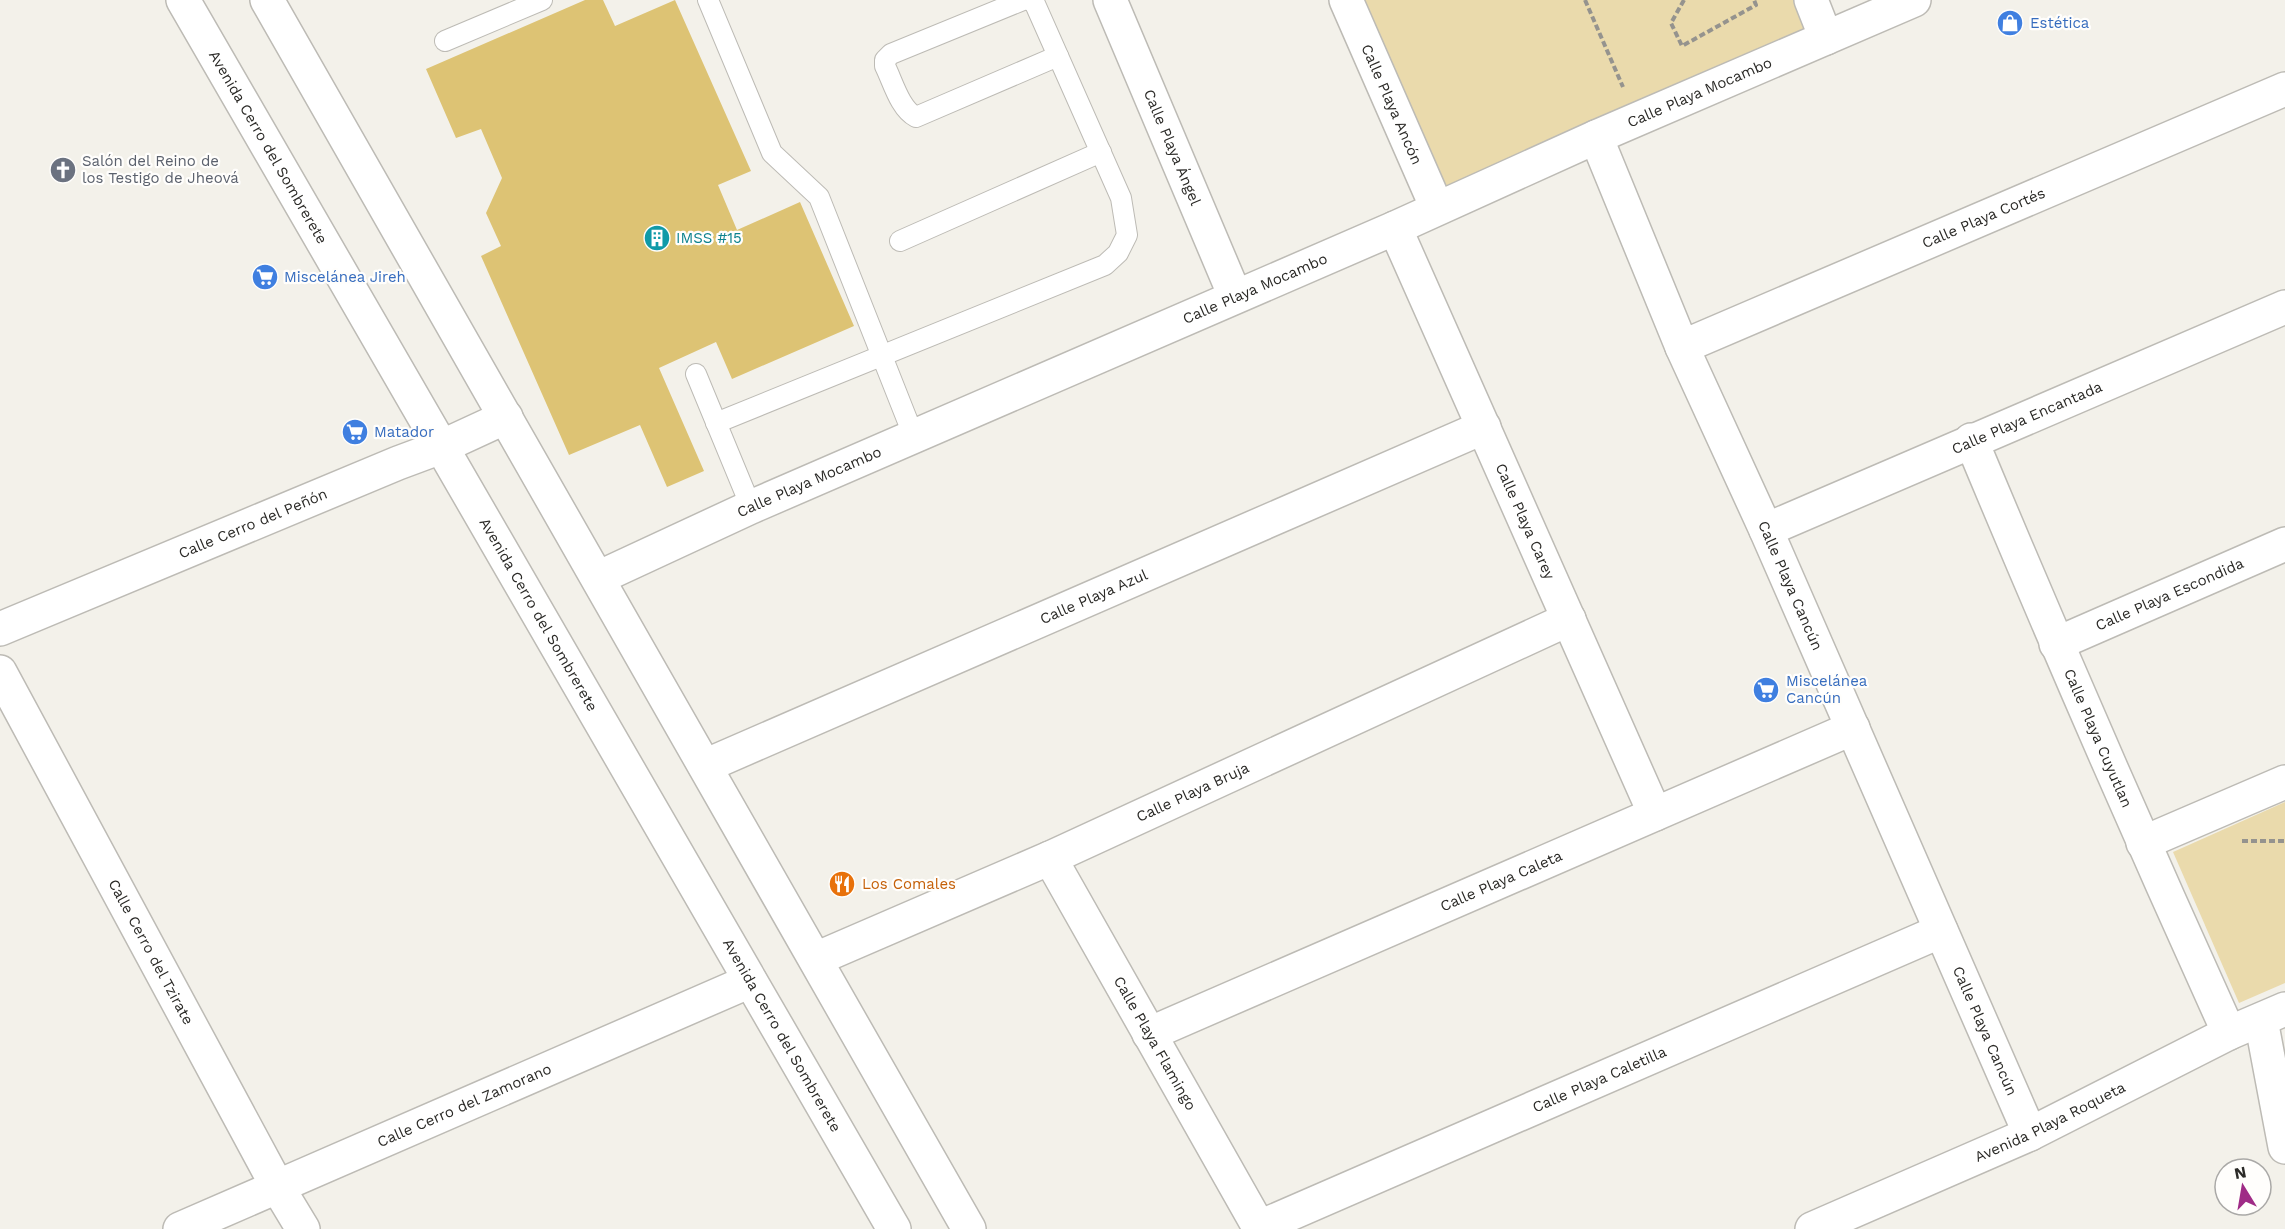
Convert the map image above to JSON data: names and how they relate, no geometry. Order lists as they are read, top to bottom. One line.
{"streets":{"street":["Calle Playa Mocambo","Calle Playa Ancón","Avenida Cerro del Sombrerete","Calle Playa Ángel","Calle Playa Cortés","Calle Playa Encantada","Calle Playa Carey","Calle Cerro del Peñón","Calle Playa Cancún","Calle Playa Escondida","Calle Playa Azul","Calle Playa Cuyutlan","Calle Playa Bruja","Calle Playa Caleta","Calle Cerro del Tzirate","Calle Playa Flamingo","Calle Playa Caletilla","Calle Cerro del Zamorano","Avenida Playa Roqueta"]},"crossings":[["Calle Playa Mocambo","Calle Playa Ancón"],["Calle Playa Mocambo","Calle Playa Ángel"],["Calle Playa Mocambo","Calle Playa Carey"],["Calle Playa Mocambo","Calle Playa Cancún"],["Avenida Cerro del Sombrerete","Calle Cerro del Peñón"],["Avenida Cerro del Sombrerete","Calle Cerro del Zamorano"],["Calle Playa Cortés","Calle Playa Cancún"],["Calle Playa Encantada","Calle Playa Cancún"],["Calle Playa Encantada","Calle Playa Cuyutlan"],["Calle Playa Carey","Calle Playa Azul"],["Calle Playa Carey","Calle Playa Bruja"],["Calle Playa Carey","Calle Playa Caleta"],["Calle Playa Cancún","Calle Playa Caleta"],["Calle Playa Cancún","Calle Playa Caletilla"],["Calle Playa Cancún","Avenida Playa Roqueta"],["Calle Playa Escondida","Calle Playa Cuyutlan"],["Calle Playa Cuyutlan","Avenida Playa Roqueta"],["Calle Playa Bruja","Calle Playa Flamingo"],["Calle Playa Caleta","Calle Playa Flamingo"],["Calle Cerro del Tzirate","Calle Cerro del Zamorano"],["Calle Playa Flamingo","Calle Playa Caletilla"]],"places":{"shop":["Estética"],"church":["Salón del Reino de los Testigo de Jheová"],"building":["IMSS #15"],"supermarket":["Miscelánea Jireh","Matador","Miscelánea Cancún"],"restaurant":["Los Comales"]},"north":"top"}
